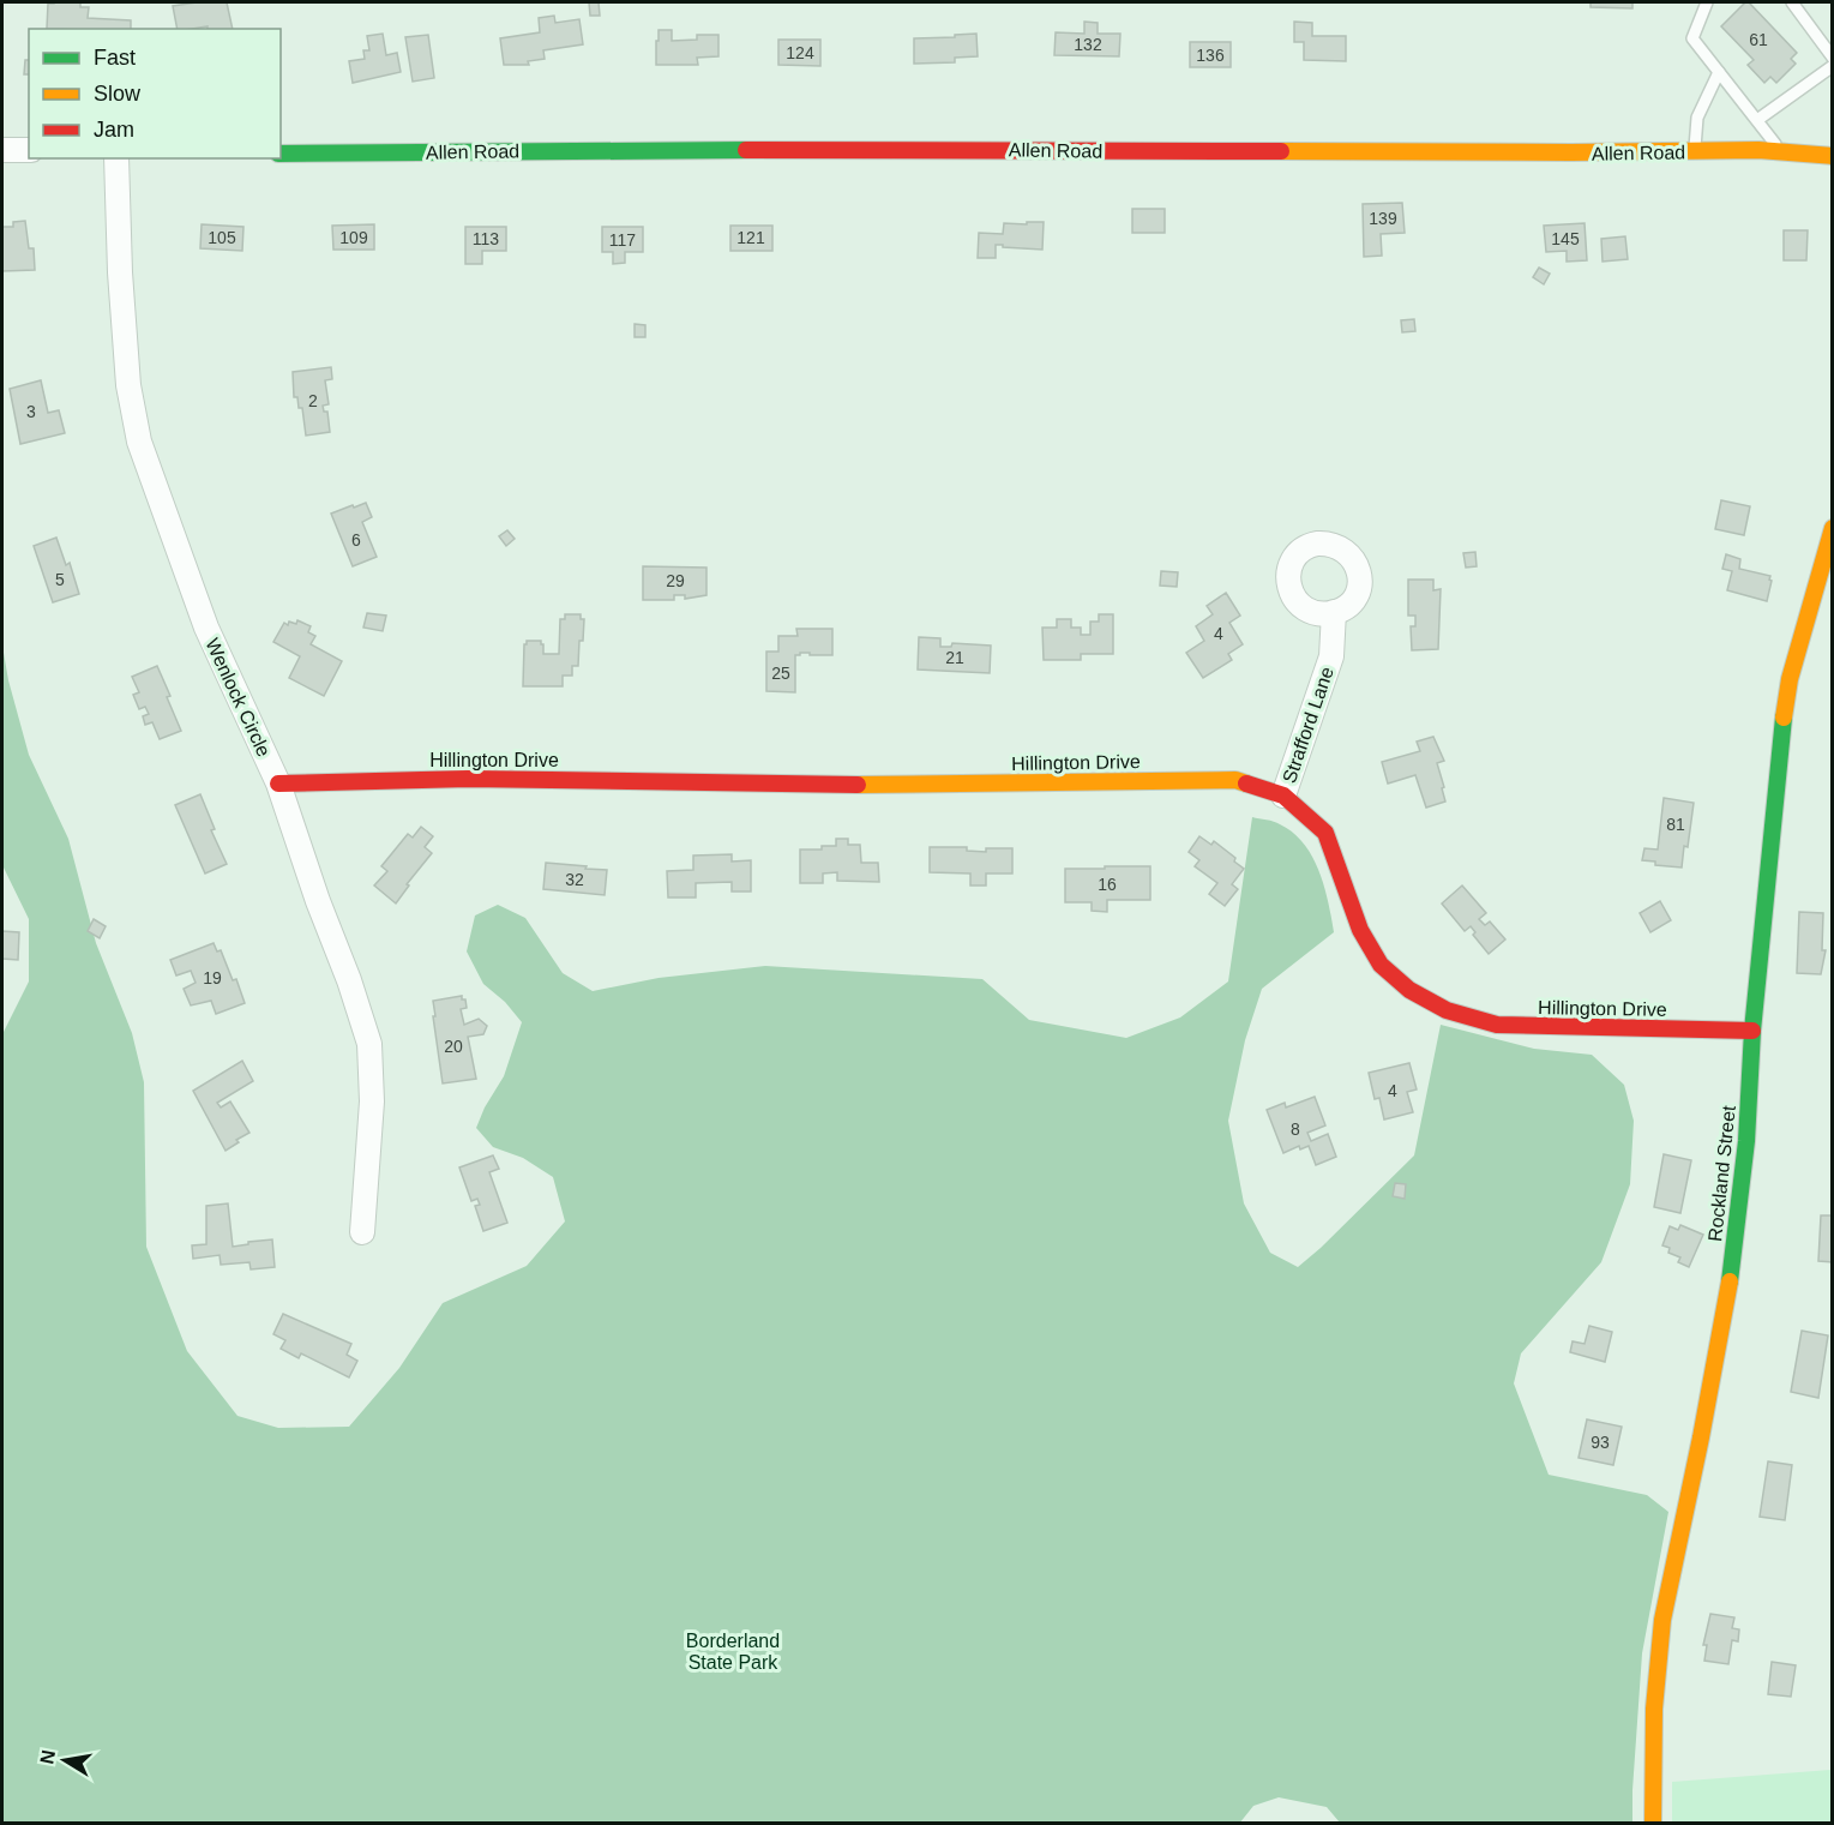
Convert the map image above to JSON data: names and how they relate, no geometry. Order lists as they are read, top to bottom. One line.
{"streets":{"street":["Allen Road","Wenlock Circle","Strafford Lane","Hillington Drive","Rockland Street"]},"crossings":[["Wenlock Circle","Hillington Drive"],["Strafford Lane","Hillington Drive"],["Hillington Drive","Rockland Street"]],"parks":["Borderland State Park"],"house_numbers":["61","132","124","136","139","105","109","121","113","145","117","2","3","6","5","29","4","21","25","81","32","16","19","20","4","8","93"],"legend":["Fast","Slow","Jam"],"north":"left"}
